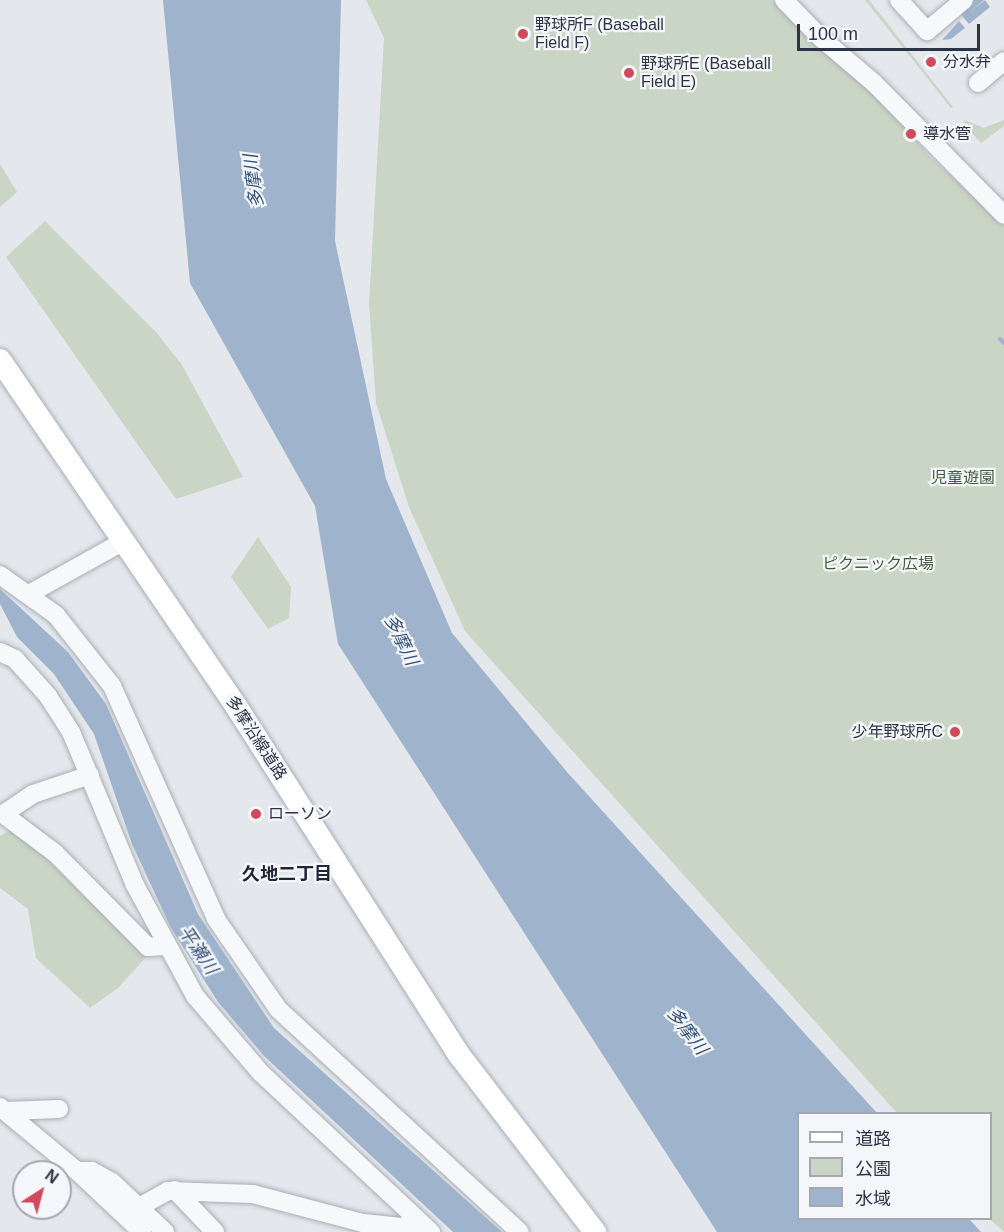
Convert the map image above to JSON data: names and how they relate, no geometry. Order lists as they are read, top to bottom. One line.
{"streets":{"main road":["多摩沿線道路"]},"districts":["久地二丁目"],"water":["多摩川","平瀬川"],"parks":["児童遊園","ピクニック広場"],"places":["野球所F (Baseball Field F)","分水弁","野球所E (Baseball Field E)","導水管","少年野球所C","ローソン"],"legend":["道路","公園","水域"],"scale_bar":"100 m","north":"top right"}
